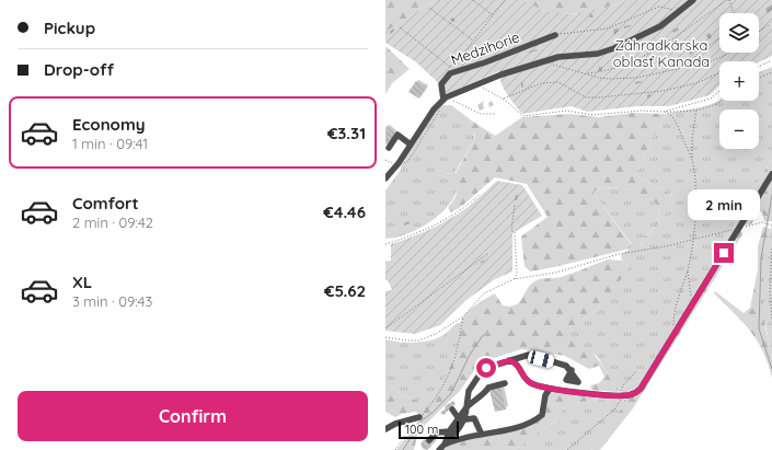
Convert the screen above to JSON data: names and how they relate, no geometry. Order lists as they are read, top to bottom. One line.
{"streets":{"street":["Medzihorie"]},"parks":["Záhradkárska oblasť Kanada"],"scale_bar":"100 m","page":{"banner":["Pickup","Drop-off"],"map_buttons":["+","−"],"list":[{"name":"Economy","note":"1 min · 09:41","value":"€3.31"},{"name":"Comfort","note":"2 min · 09:42","value":"€4.46"},{"name":"XL","note":"3 min · 09:43","value":"€5.62"}],"bubble":"2 min","buttons":"Confirm","scale":"100 m"}}
